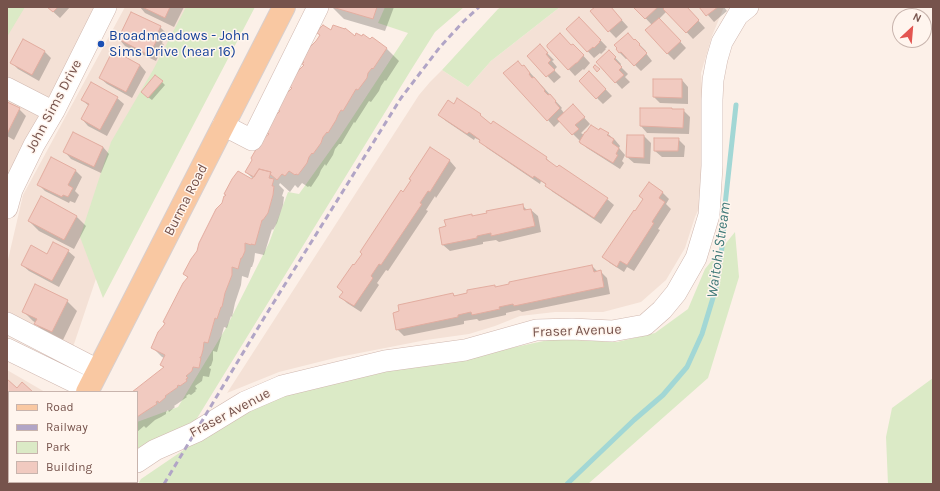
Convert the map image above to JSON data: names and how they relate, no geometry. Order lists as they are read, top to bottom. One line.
{"streets":{"main road":["Burma Road"],"street":["John Sims Drive","Fraser Avenue"]},"water":["Waitohi Stream"],"places":["Broadmeadows - John Sims Drive (near 16)"],"legend":["Road","Railway","Park","Building"],"north":"top right"}
